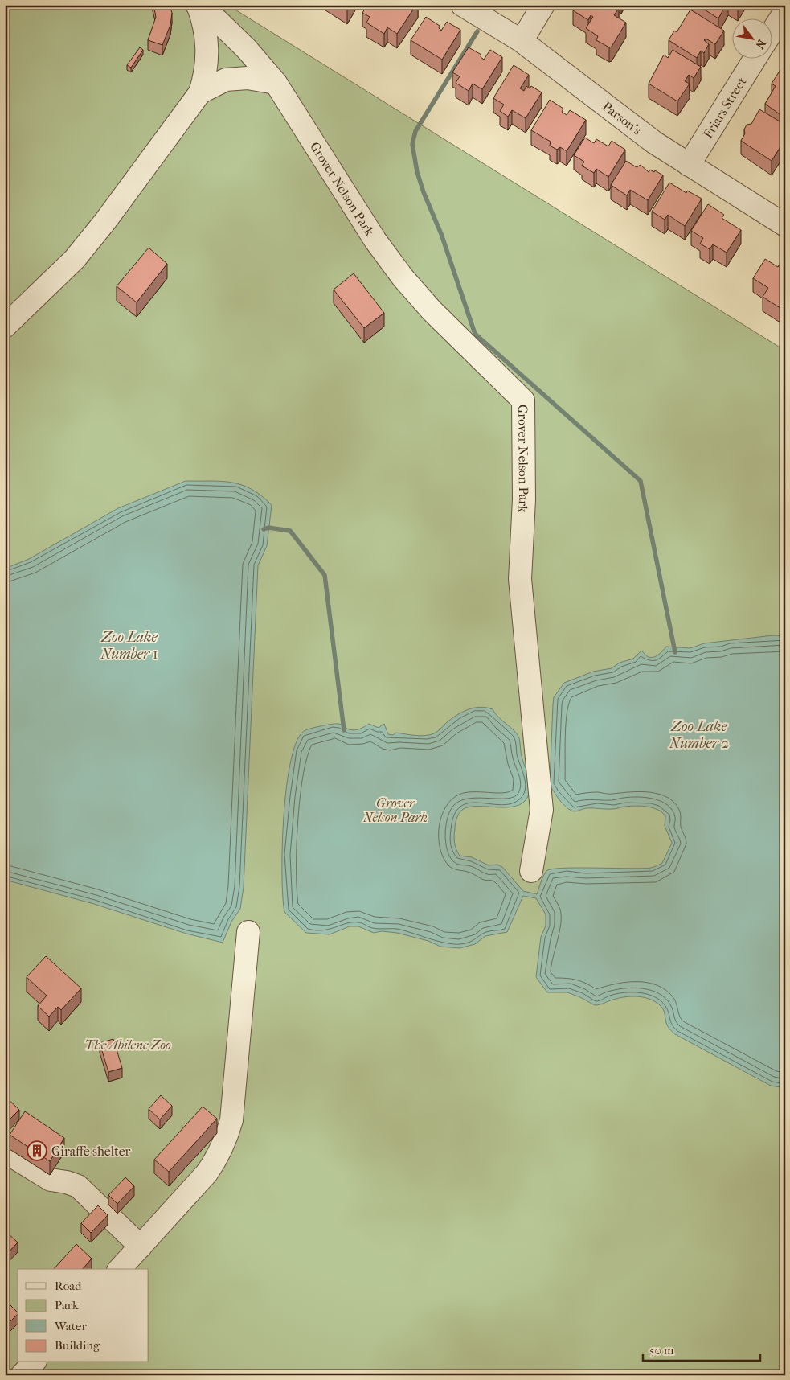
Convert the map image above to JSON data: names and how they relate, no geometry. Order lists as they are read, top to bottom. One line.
{"streets":{"street":["Friars Street","Parson's","Grover Nelson Park"]},"crossings":[["Friars Street","Parson's"]],"water":["Zoo Lake Number 1","Zoo Lake Number 2"],"parks":["Grover Nelson Park","The Abilene Zoo"],"places":{"building":["Giraffe shelter"]},"legend":["Road","Park","Water","Building"],"scale_bar":"50 m","north":"bottom right"}
